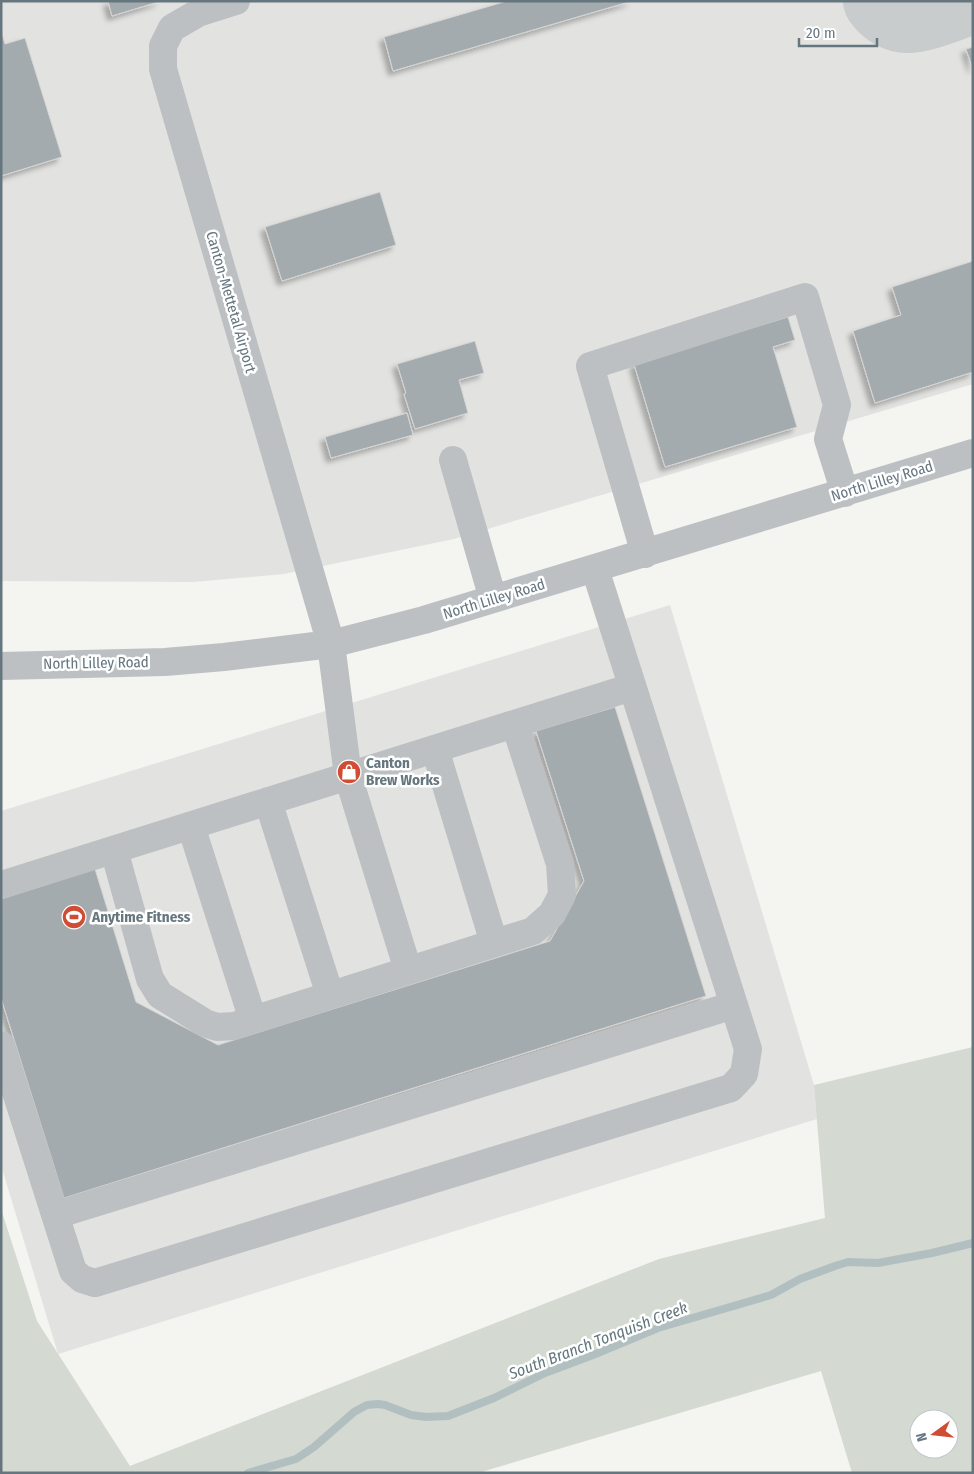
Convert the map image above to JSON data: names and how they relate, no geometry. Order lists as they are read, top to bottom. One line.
{"streets":{"street":["Canton-Mettetal Airport","North Lilley Road"]},"crossings":[["Canton-Mettetal Airport","North Lilley Road"]],"water":["South Branch Tonquish Creek"],"places":{"shop":["Canton Brew Works"],"sports":["Anytime Fitness"]},"scale_bar":"20 m","north":"left"}
